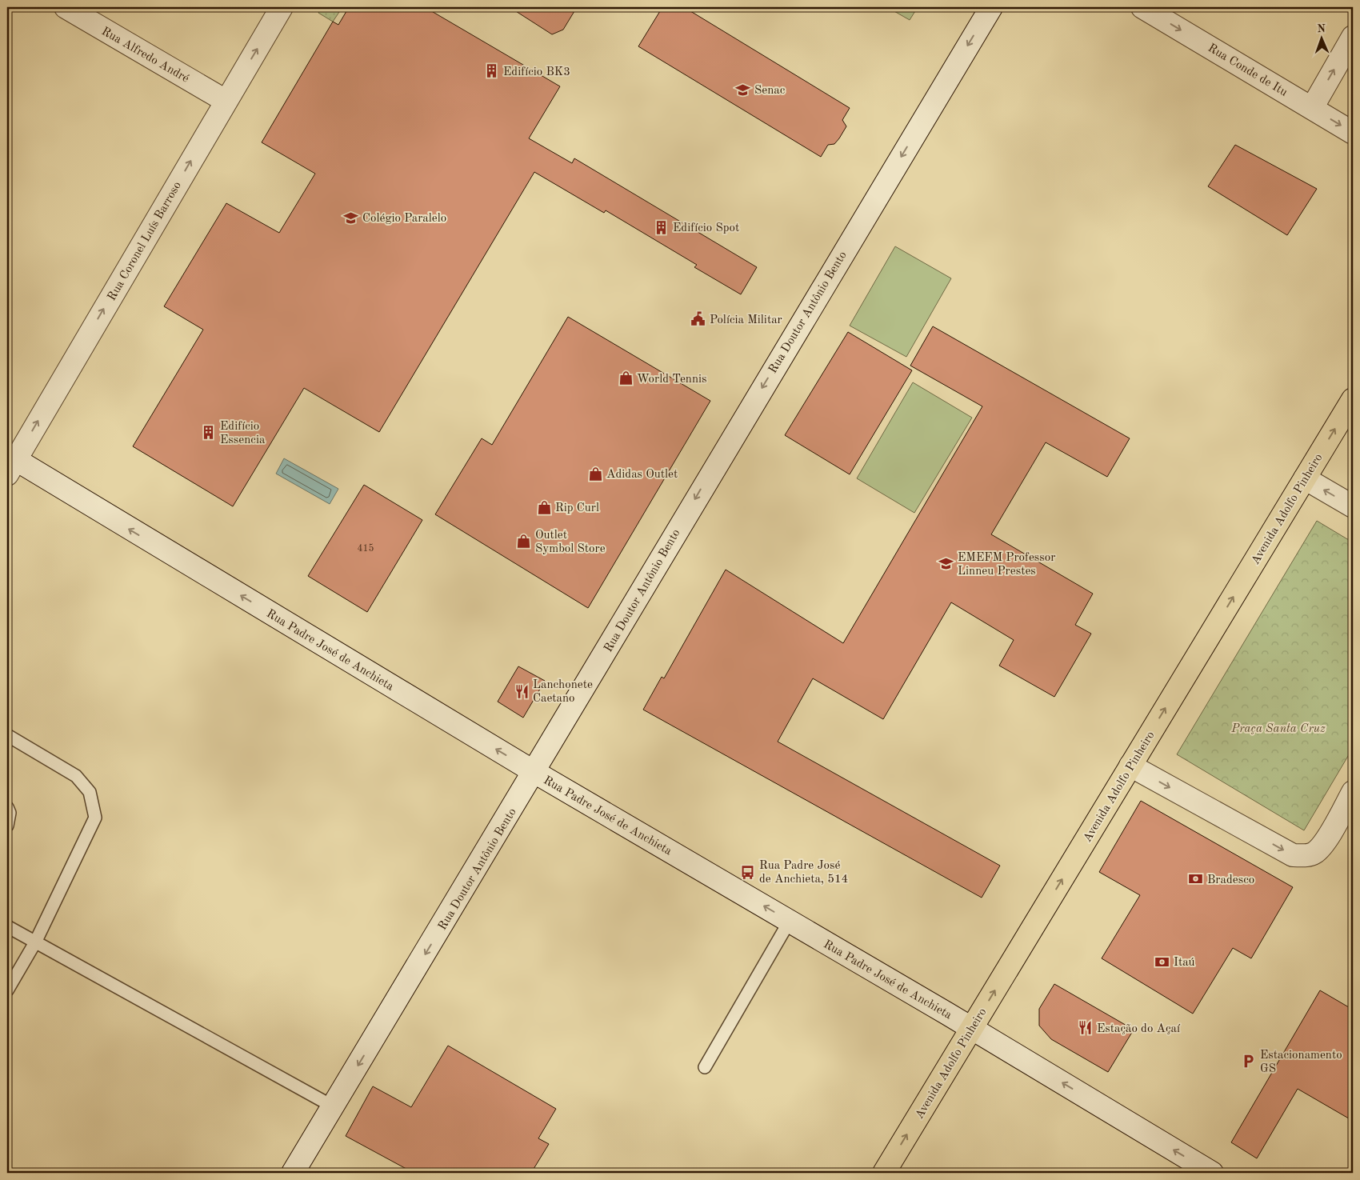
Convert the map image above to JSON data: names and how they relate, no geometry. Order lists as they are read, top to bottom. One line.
{"streets":{"main road":["Avenida Adolfo Pinheiro"],"street":["Rua Alfredo André","Rua Conde de Itu","Rua Coronel Luís Barroso","Rua Doutor Antônio Bento","Rua Padre José de Anchieta"]},"crossings":[["Rua Alfredo André","Rua Coronel Luís Barroso"],["Rua Coronel Luís Barroso","Rua Padre José de Anchieta"],["Rua Doutor Antônio Bento","Rua Padre José de Anchieta"],["Avenida Adolfo Pinheiro","Rua Padre José de Anchieta"]],"one_way":["Rua Conde de Itu","Rua Coronel Luís Barroso","Rua Doutor Antônio Bento","Avenida Adolfo Pinheiro","Rua Padre José de Anchieta"],"parks":["Praça Santa Cruz"],"places":{"building":["Edifício BK3","Edifício Spot","Edifício Essencia"],"school or university":["Senac","Colégio Paralelo","EMEFM Professor Linneu Prestes"],"public building":["Polícia Militar"],"shop":["World Tennis","Adidas Outlet","Rip Curl","Outlet Symbol Store"],"restaurant":["Lanchonete Caetano","Estação do Açaí"],"bus stop":["Rua Padre José de Anchieta, 514"],"bank":["Bradesco","Itaú"],"parking":["Estacionamento GS"]},"house_numbers":["415"],"north":"top"}
